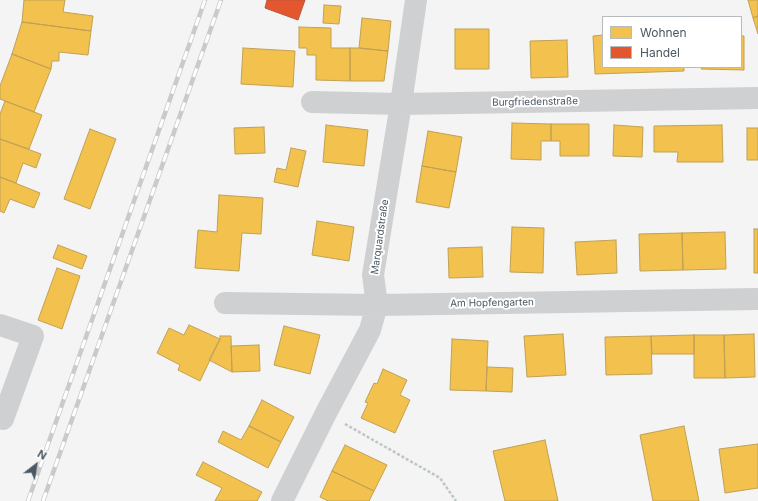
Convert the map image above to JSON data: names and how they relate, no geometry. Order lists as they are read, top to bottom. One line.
{"streets":{"street":["Burgfriedenstraße","Marquardstraße","Am Hopfengarten"]},"crossings":[["Burgfriedenstraße","Marquardstraße"],["Marquardstraße","Am Hopfengarten"]],"legend":["Wohnen","Handel"],"north":"top right"}
